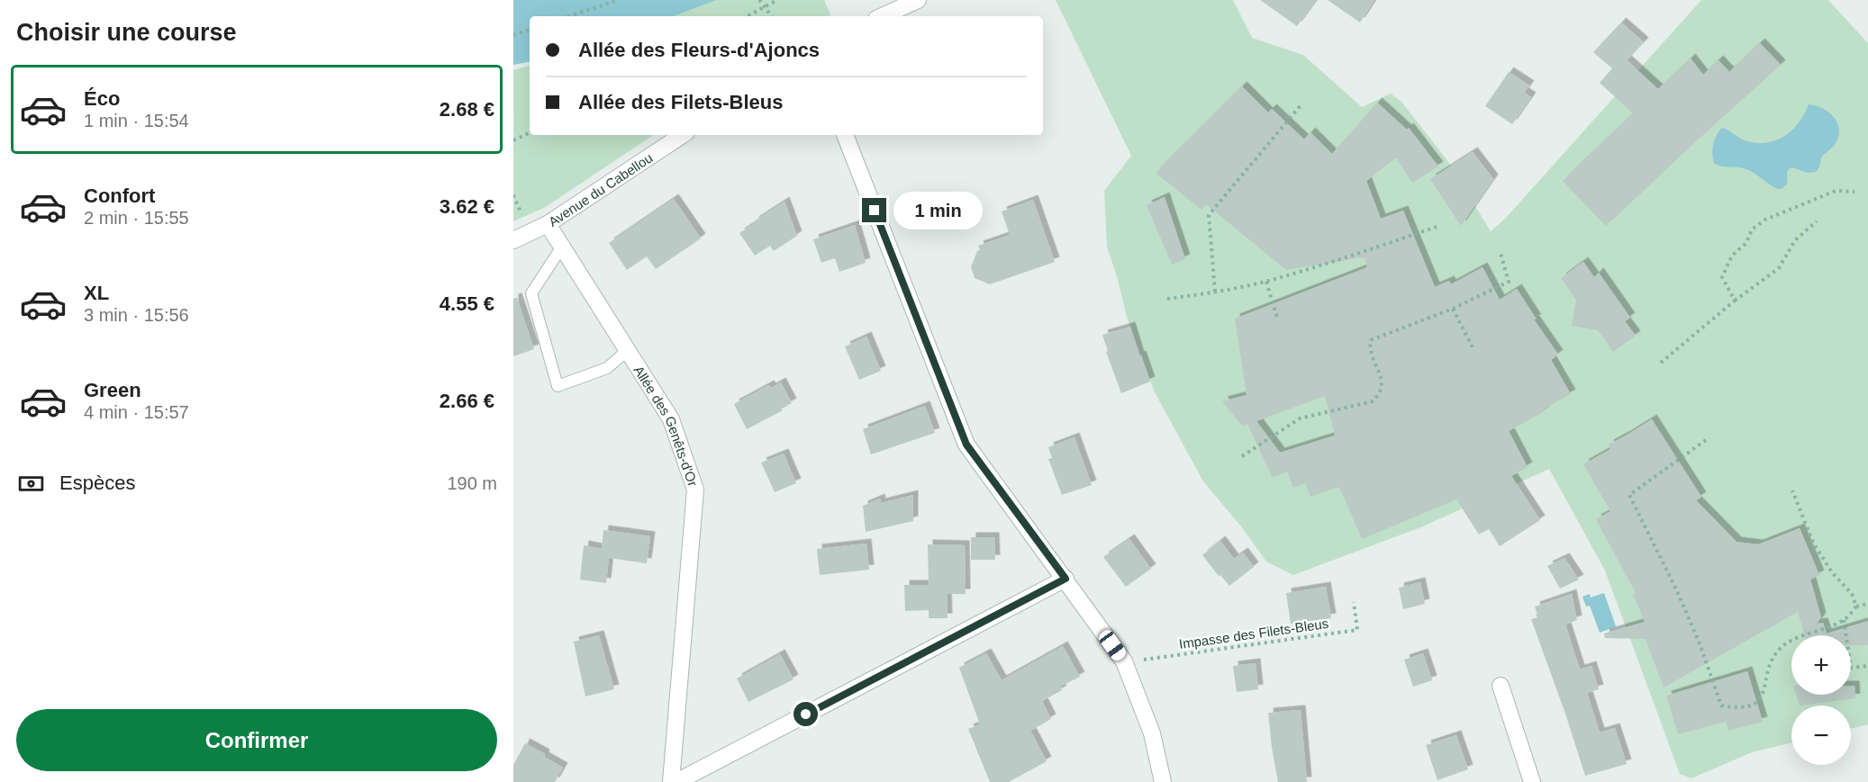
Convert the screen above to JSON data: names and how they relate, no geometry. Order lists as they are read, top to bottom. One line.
{"streets":{"street":["Avenue du Cabellou","Allée des Genêts-d'Or"],"path":["Impasse des Filets-Bleus"]},"crossings":[["Avenue du Cabellou","Allée des Genêts-d'Or"]],"page":{"heading":"Choisir une course","banner":["Allée des Fleurs-d'Ajoncs","Allée des Filets-Bleus"],"list":[{"name":"Éco","note":"1 min · 15:54","value":"2.68 €"},{"name":"Confort","note":"2 min · 15:55","value":"3.62 €"},{"name":"XL","note":"3 min · 15:56","value":"4.55 €"},{"name":"Green","note":"4 min · 15:57","value":"2.66 €"}],"bubble":"1 min","pay":["Espèces","190 m"],"map_buttons":["+","−"],"buttons":"Confirmer"}}
